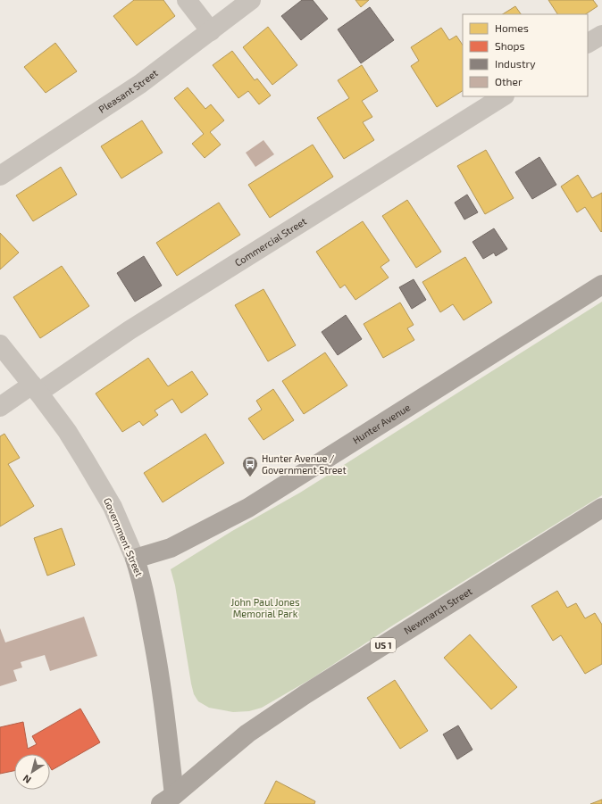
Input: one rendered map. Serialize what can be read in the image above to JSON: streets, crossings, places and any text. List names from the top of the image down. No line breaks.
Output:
{"streets":{"main road":["Hunter Avenue","Government Street","Newmarch Street","US 1"],"street":["Pleasant Street","Commercial Street"]},"crossings":[["Commercial Street","Government Street"],["Hunter Avenue","Government Street"],["Government Street","Newmarch Street"]],"parks":["John Paul Jones Memorial Park"],"places":{"bus stop":["Hunter Avenue / Government Street"]},"legend":["Homes","Shops","Industry","Other"],"north":"bottom left"}
